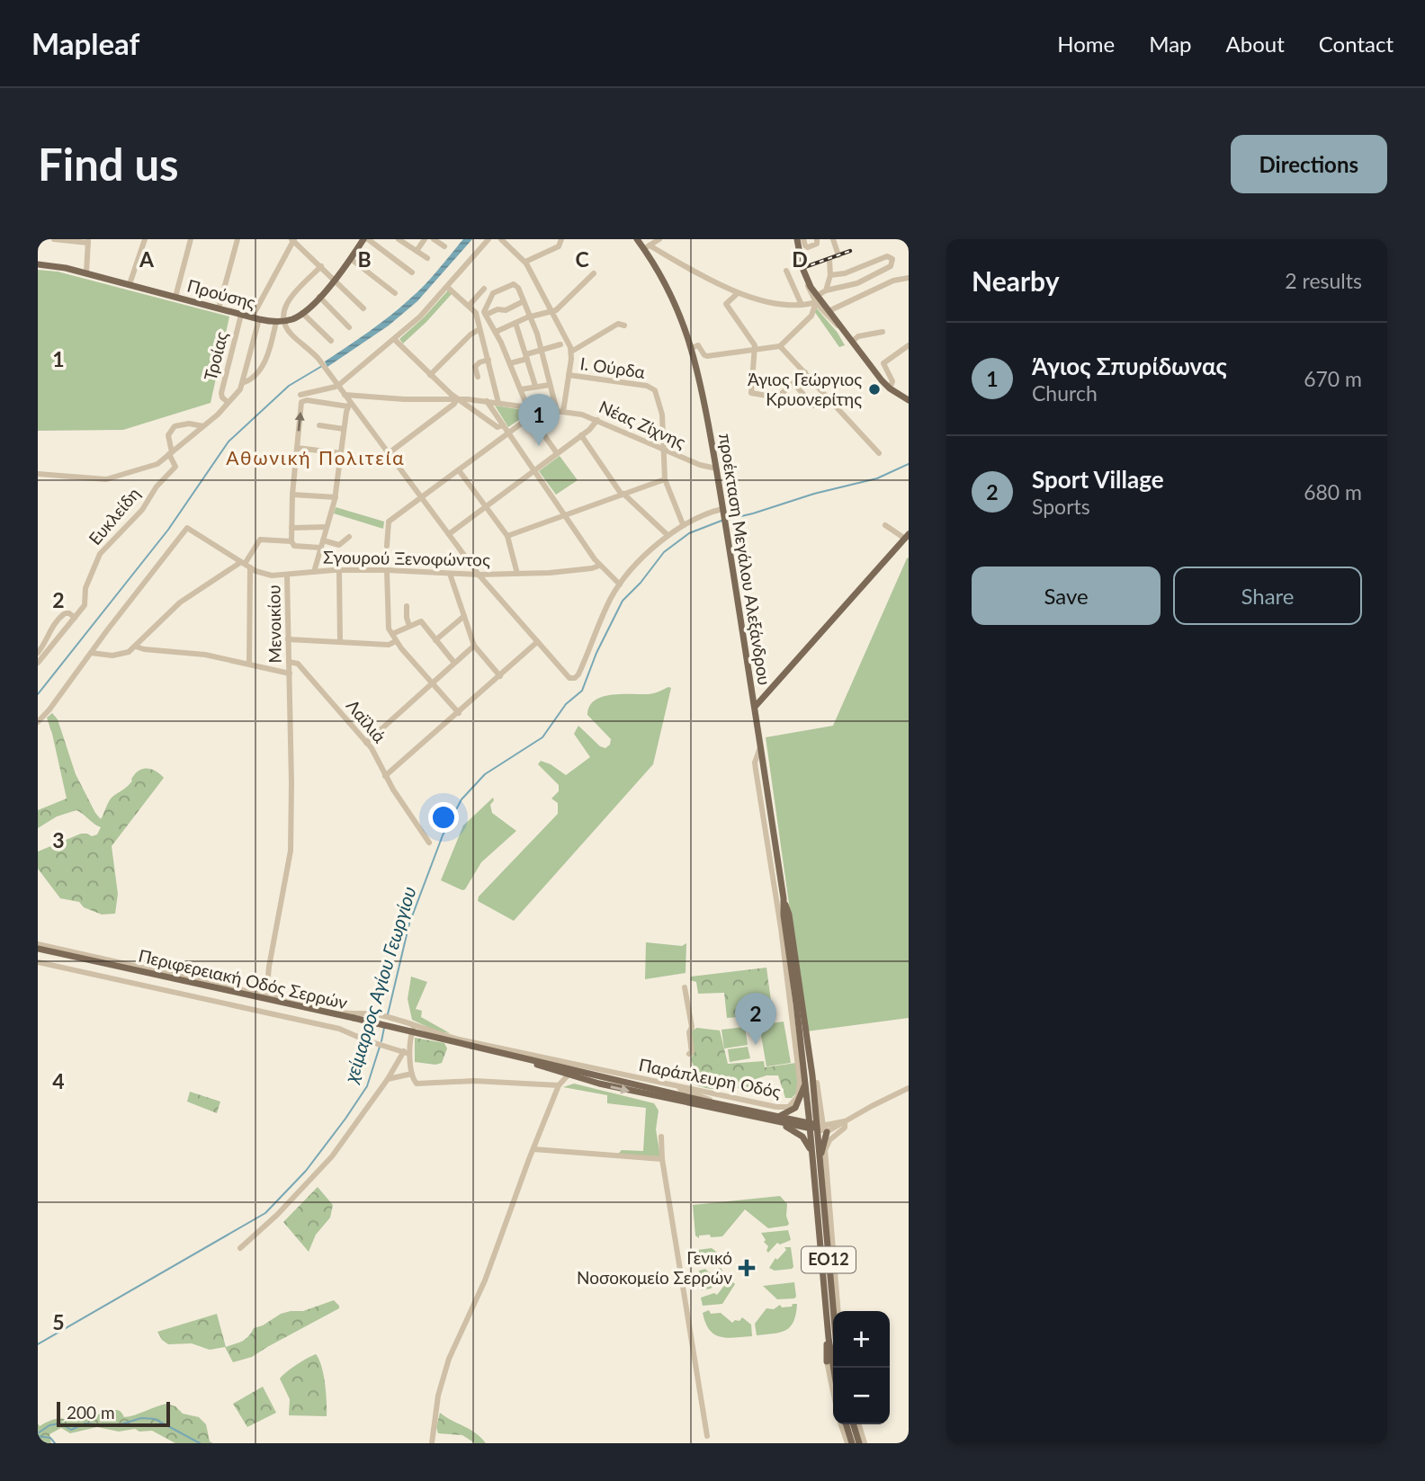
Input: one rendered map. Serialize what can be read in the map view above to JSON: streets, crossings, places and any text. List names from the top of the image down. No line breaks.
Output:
{"streets":{"main road":["Προύσης","προέκταση Μεγάλου Αλεξάνδρου","Περιφερειακή Οδός Σερρών","ΕΟ12"],"street":["Τροίας","Ι. Ούρδα","Νέας Ζίχνης","Ευκλείδη","Σγουρού Ξενοφώντος","Μενοικίου","Λαϊλιά","Παράπλευρη Οδός"]},"crossings":[["Προύσης","Τροίας"],["Ι. Ούρδα","Νέας Ζίχνης"],["Νέας Ζίχνης","προέκταση Μεγάλου Αλεξάνδρου"],["Σγουρού Ξενοφώντος","Μενοικίου"],["προέκταση Μεγάλου Αλεξάνδρου","Περιφερειακή Οδός Σερρών"],["προέκταση Μεγάλου Αλεξάνδρου","Παράπλευρη Οδός"],["προέκταση Μεγάλου Αλεξάνδρου","ΕΟ12"],["Μενοικίου","Λαϊλιά"],["Μενοικίου","Παράπλευρη Οδός"],["Περιφερειακή Οδός Σερρών","Παράπλευρη Οδός"],["Περιφερειακή Οδός Σερρών","ΕΟ12"]],"districts":["Αθωνική Πολιτεία"],"water":["χείμαρρος Αγίου Γεωργίου"],"places":{"other":["Άγιος Γεώργιος Κρυονερίτης"],"health":["Γενικό Νοσοκομείο Σερρών"]},"scale_bar":"200 m","page":{"header":"Mapleaf","nav":["Home","Map","About","Contact"],"buttons":["Directions",["Save","Share"]],"title":"Find us","heading":["Nearby","2 results"],"list":[{"mark":"1","name":"Άγιος Σπυρίδωνας","note":"Church","value":"670 m"},{"mark":"2","name":"Sport Village","note":"Sports","value":"680 m"}],"pins":["1","2"],"map_buttons":["+","−"],"scale":"200 m"},"grid":{"columns":["A","B","C","D"],"rows":["1","2","3","4","5"]}}
